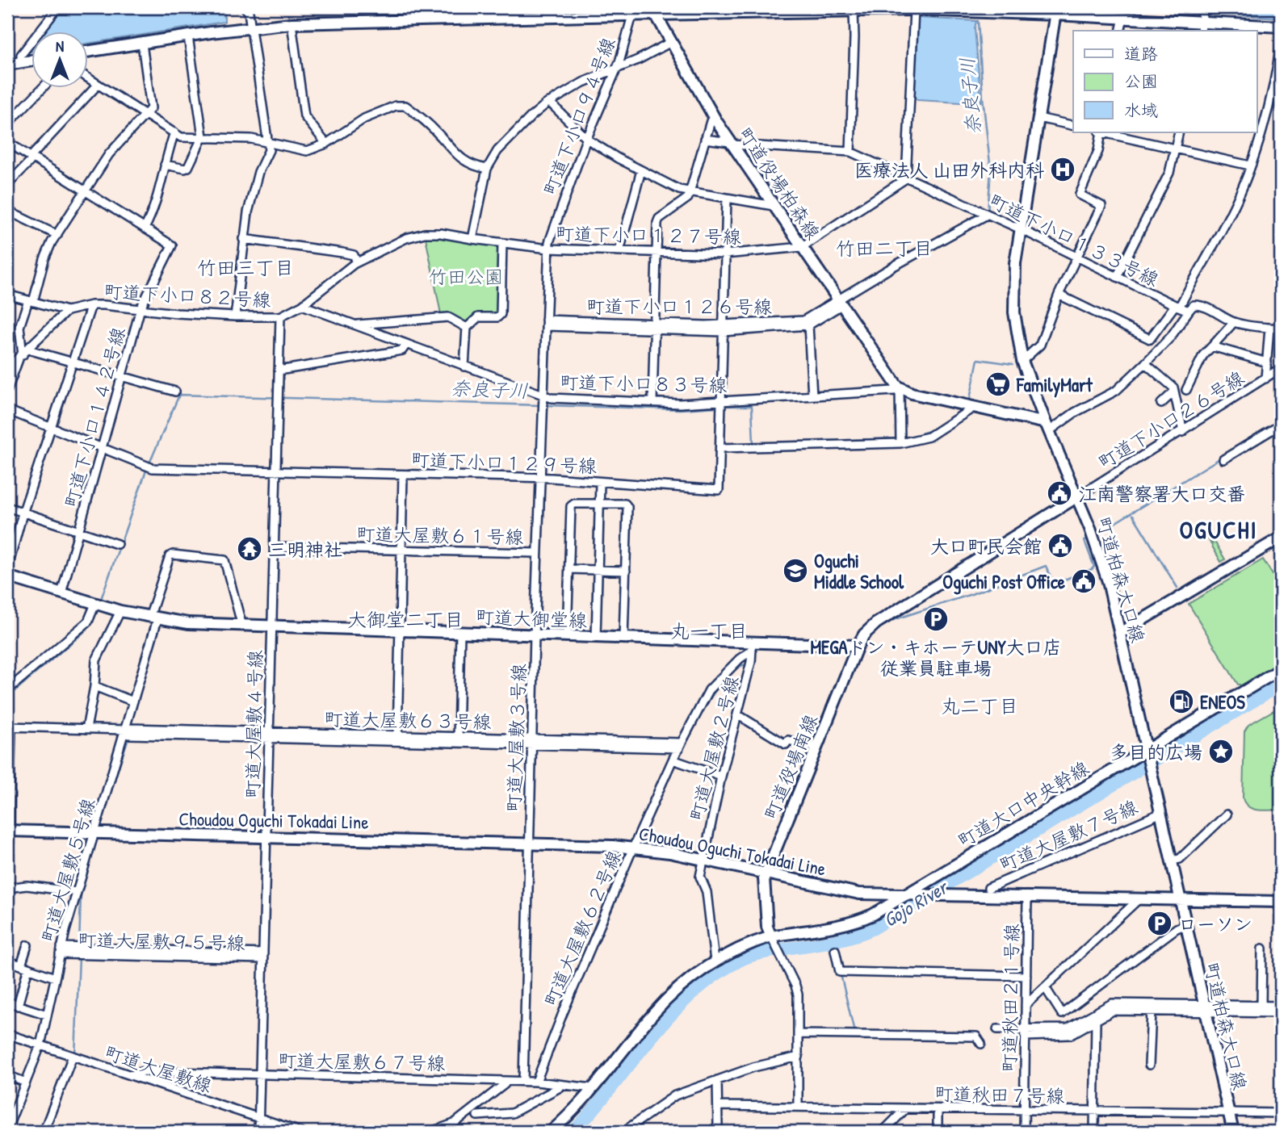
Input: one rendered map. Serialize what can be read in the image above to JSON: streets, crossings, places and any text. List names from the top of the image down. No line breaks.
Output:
{"streets":{"street":["町道下小口９４号線","町道役場柏森線","町道下小口１２７号線","町道下小口１３３号線","町道下小口８２号線","町道下小口１２６号線","町道下小口８３号線","町道下小口１４２号線","町道下小口２６号線","町道下小口１２９号線","町道大屋敷６１号線","町道柏森大口線","町道大御堂線","町道大屋敷６３号線","町道大屋敷４号線","町道大屋敷３号線","町道大屋敷２号線","町道役場南線","町道大口中央幹線","Choudou Oguchi Tokadai Line","町道大屋敷７号線","町道大屋敷５号線","町道大屋敷６２号線","町道大屋敷９５号線","町道秋田２１号線","町道大屋敷６７号線","町道大屋敷線","町道秋田７号線"]},"crossings":[["町道下小口９４号線","町道下小口１２７号線"],["町道下小口９４号線","町道下小口１２６号線"],["町道下小口９４号線","町道下小口８３号線"],["町道下小口９４号線","町道大屋敷３号線"],["町道役場柏森線","町道下小口１２７号線"],["町道役場柏森線","町道下小口１３３号線"],["町道役場柏森線","町道下小口１２６号線"],["町道役場柏森線","町道下小口８３号線"],["町道下小口１２７号線","町道下小口１３３号線"],["町道下小口１２７号線","町道下小口８２号線"],["町道下小口１２７号線","町道下小口１２９号線"],["町道下小口１３３号線","町道下小口１２６号線"],["町道下小口１３３号線","町道柏森大口線"],["町道下小口８２号線","町道下小口８３号線"],["町道下小口８２号線","町道下小口１４２号線"],["町道下小口８２号線","町道大屋敷４号線"],["町道下小口１２６号線","町道下小口１２９号線"],["町道下小口８３号線","町道下小口１２９号線"],["町道下小口８３号線","町道大屋敷３号線"],["町道下小口１４２号線","町道下小口１２９号線"],["町道下小口１４２号線","町道大御堂線"],["町道下小口２６号線","町道柏森大口線"],["町道下小口２６号線","町道役場南線"],["町道下小口１２９号線","町道大屋敷４号線"],["町道下小口１２９号線","町道大屋敷３号線"],["町道大屋敷６１号線","町道大屋敷４号線"],["町道大屋敷６１号線","町道大屋敷３号線"],["町道柏森大口線","町道役場南線"],["町道柏森大口線","町道大口中央幹線"],["町道柏森大口線","Choudou Oguchi Tokadai Line"],["町道柏森大口線","町道大屋敷７号線"],["町道柏森大口線","町道秋田７号線"],["町道大御堂線","町道大屋敷４号線"],["町道大御堂線","町道大屋敷３号線"],["町道大御堂線","町道大屋敷２号線"],["町道大御堂線","町道役場南線"],["町道大御堂線","町道大屋敷５号線"],["町道大御堂線","町道大屋敷６２号線"],["町道大屋敷６３号線","町道大屋敷４号線"],["町道大屋敷６３号線","町道大屋敷３号線"],["町道大屋敷６３号線","町道大屋敷５号線"],["町道大屋敷６３号線","町道大屋敷６２号線"],["町道大屋敷４号線","Choudou Oguchi Tokadai Line"],["町道大屋敷４号線","町道大屋敷９５号線"],["町道大屋敷４号線","町道大屋敷６７号線"],["町道大屋敷４号線","町道大屋敷線"],["町道大屋敷３号線","Choudou Oguchi Tokadai Line"],["町道大屋敷３号線","町道大屋敷６７号線"],["町道大屋敷２号線","Choudou Oguchi Tokadai Line"],["町道大屋敷２号線","町道大屋敷６２号線"],["町道役場南線","町道大口中央幹線"],["町道役場南線","Choudou Oguchi Tokadai Line"],["町道大口中央幹線","Choudou Oguchi Tokadai Line"],["Choudou Oguchi Tokadai Line","町道大屋敷５号線"],["Choudou Oguchi Tokadai Line","町道大屋敷６２号線"],["Choudou Oguchi Tokadai Line","町道秋田２１号線"],["町道大屋敷５号線","町道大屋敷９５号線"],["町道大屋敷５号線","町道大屋敷線"],["町道大屋敷６２号線","町道大屋敷６７号線"],["町道秋田２１号線","町道秋田７号線"],["町道大屋敷６７号線","町道大屋敷線"]],"districts":["竹田二丁目","竹田三丁目","OGUCHI","大御堂二丁目","丸一丁目","丸二丁目"],"water":["奈良子川","Gojo River"],"parks":["竹田公園"],"places":{"hospital":["医療法人 山田外科内科"],"supermarket":["FamilyMart"],"public building":["江南警察署大口交番","大口町民会館","Oguchi Post Office"],"temple":["三明神社"],"school or university":["Oguchi Middle School"],"parking":["MEGAドン・キホーテUNY大口店 従業員駐車場","ローソン"],"fuel station":["ENEOS"],"place":["多目的広場"]},"legend":["道路","公園","水域"],"north":"top"}
